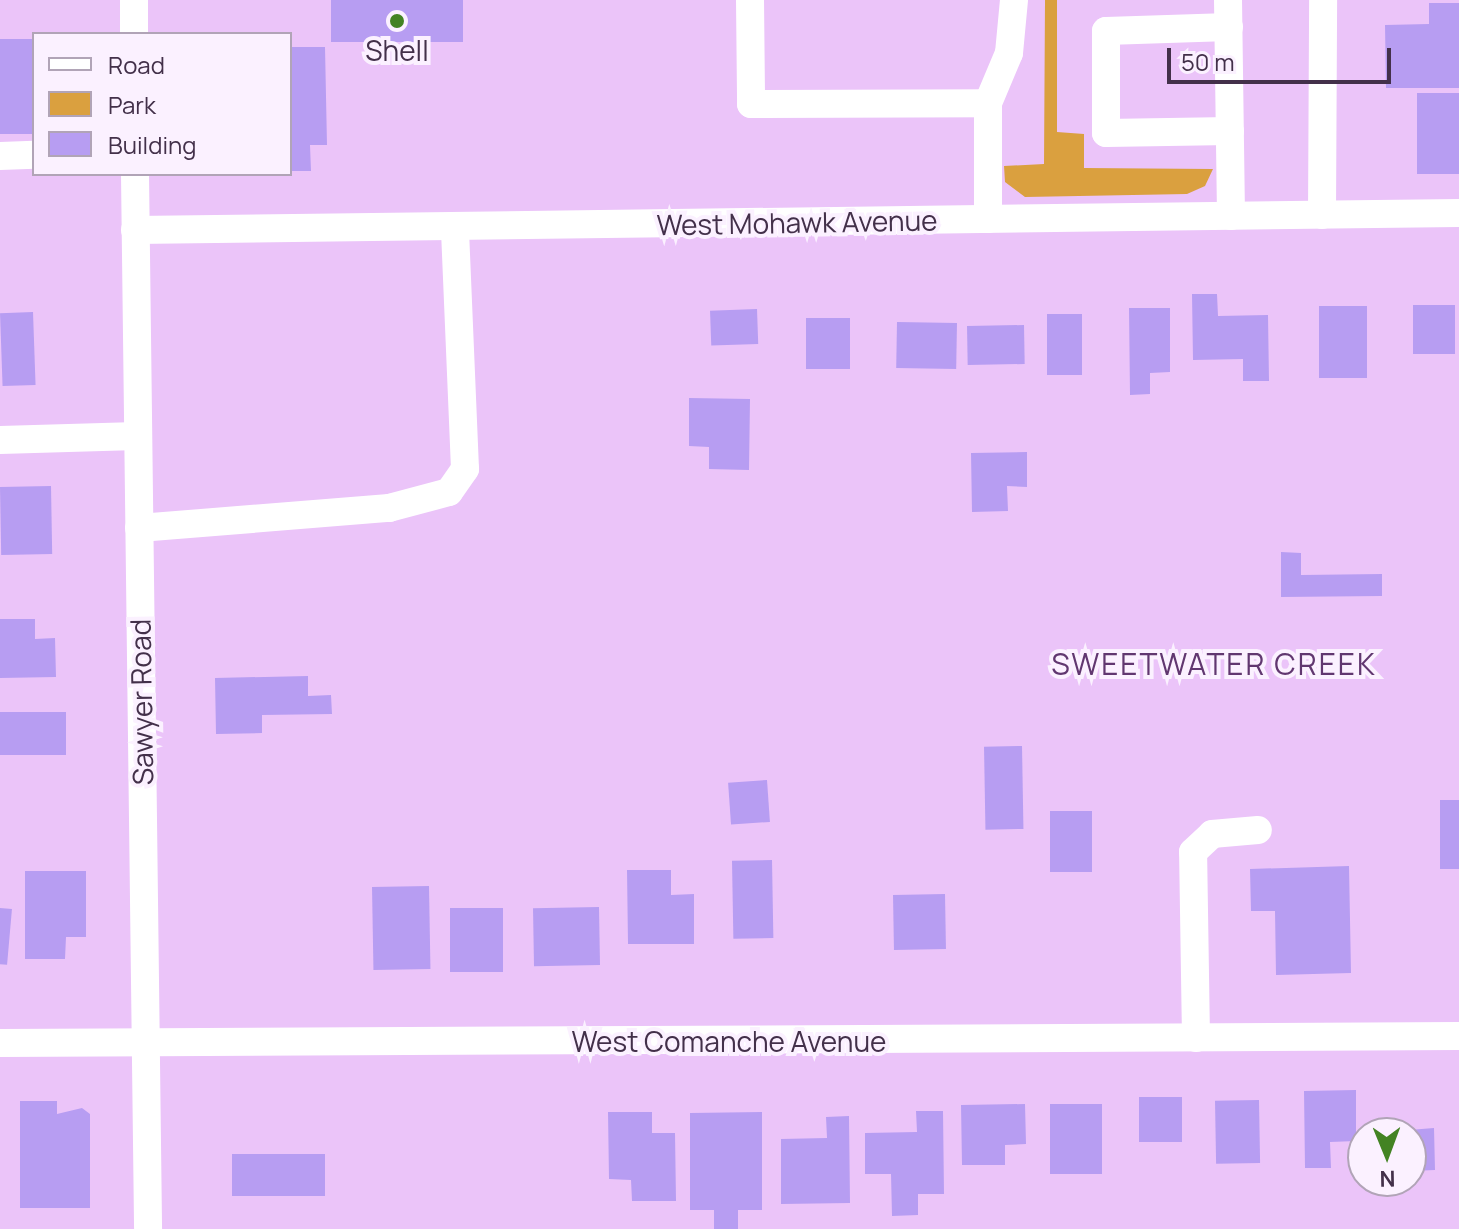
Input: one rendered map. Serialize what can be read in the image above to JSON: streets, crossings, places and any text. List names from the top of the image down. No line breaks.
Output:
{"streets":{"street":["West Mohawk Avenue","Sawyer Road","West Comanche Avenue"]},"crossings":[["West Mohawk Avenue","Sawyer Road"],["Sawyer Road","West Comanche Avenue"]],"districts":["SWEETWATER CREEK"],"places":["Shell"],"legend":["Road","Park","Building"],"scale_bar":"50 m","north":"bottom"}
